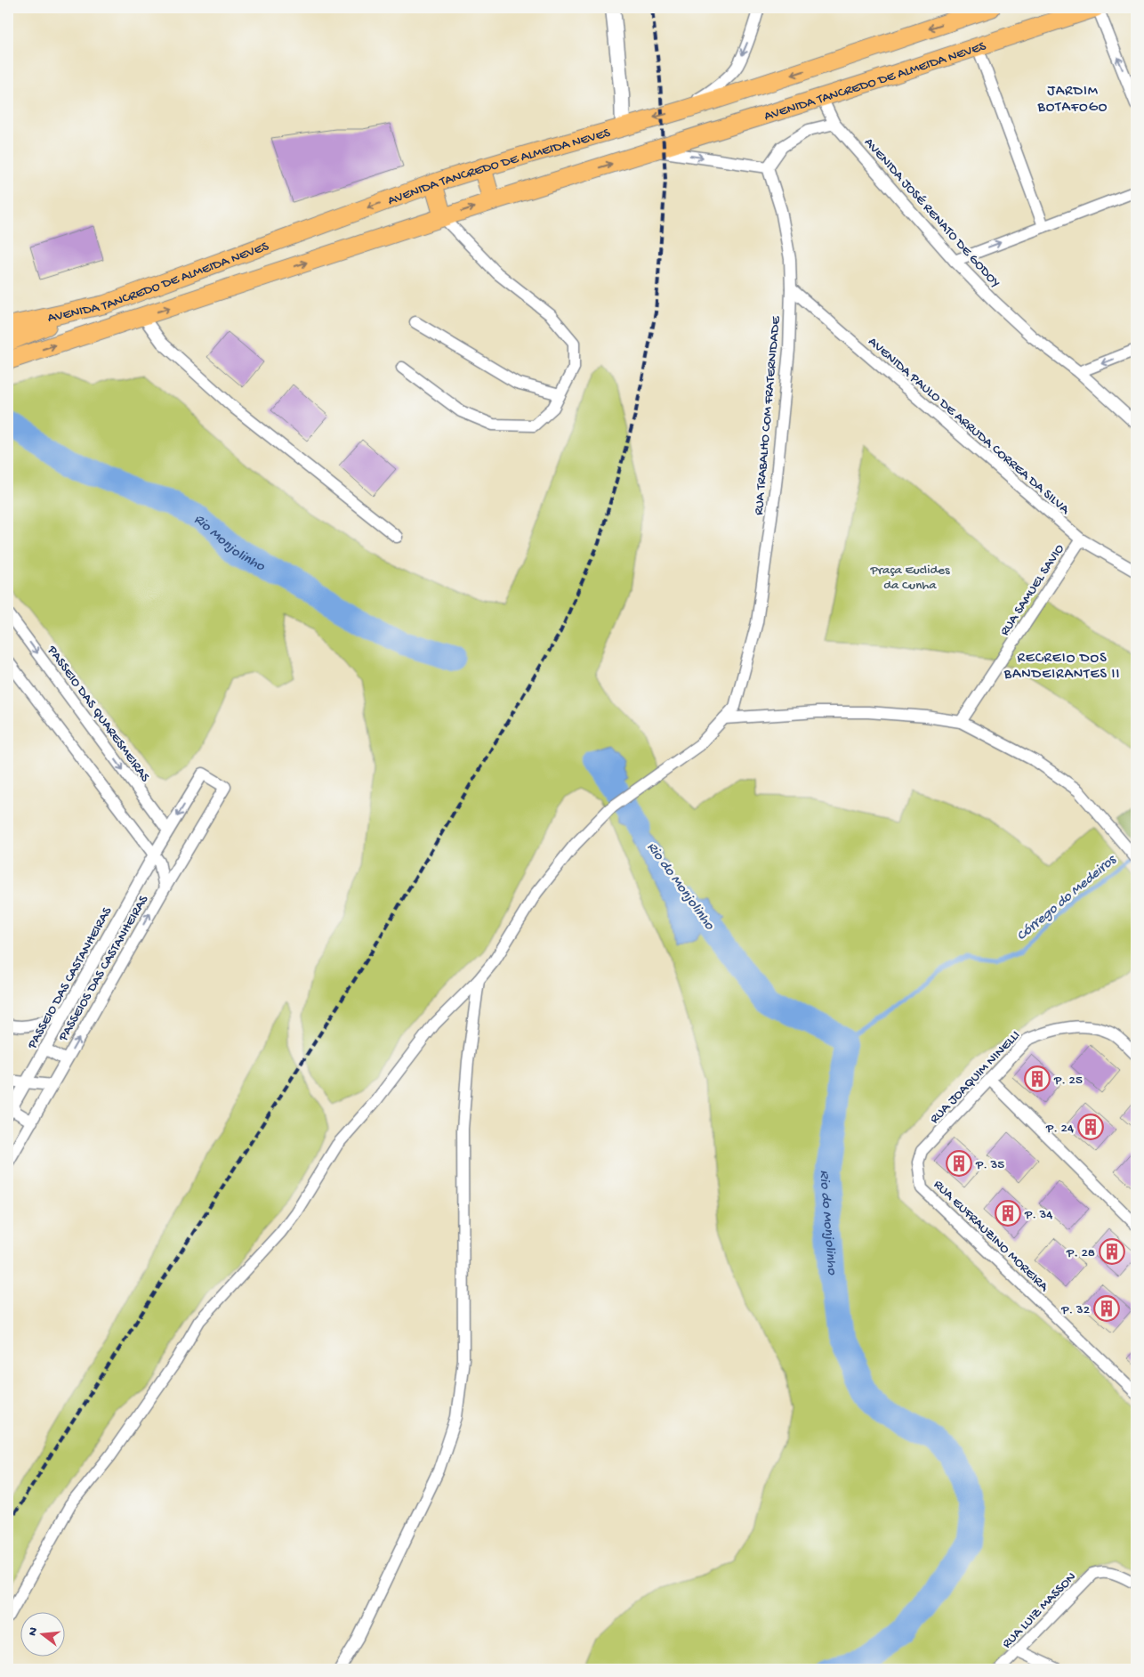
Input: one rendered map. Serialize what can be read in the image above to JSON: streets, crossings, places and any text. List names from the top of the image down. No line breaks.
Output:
{"streets":{"main road":["AVENIDA TANCREDO DE ALMEIDA NEVES"],"street":["AVENIDA JOSÉ RENATO DE GODOY","RUA TRABALHO COM FRATERNIDADE","AVENIDA PAULO DE ARRUDA CORREA DA SILVA","RUA SAMUEL SAVIO","PASSEIO DAS QUARESMEIRAS","PASSEIOS DAS CASTANHEIRAS","PASSEIO DAS CASTANHEIRAS","RUA JOAQUIM NINELLI","RUA EUFRAUZINO MOREIRA","RUA LUIZ MASSON"]},"crossings":[["AVENIDA TANCREDO DE ALMEIDA NEVES","AVENIDA JOSÉ RENATO DE GODOY"],["AVENIDA TANCREDO DE ALMEIDA NEVES","RUA TRABALHO COM FRATERNIDADE"],["RUA TRABALHO COM FRATERNIDADE","AVENIDA PAULO DE ARRUDA CORREA DA SILVA"],["AVENIDA PAULO DE ARRUDA CORREA DA SILVA","RUA SAMUEL SAVIO"],["PASSEIO DAS QUARESMEIRAS","PASSEIOS DAS CASTANHEIRAS"],["RUA JOAQUIM NINELLI","RUA EUFRAUZINO MOREIRA"]],"districts":["JARDIM BOTAFOGO","RECREIO DOS BANDEIRANTES II"],"water":["Rio Monjolinho","Rio do Monjolinho","Córrego do Medeiros"],"parks":["Praça Euclides da Cunha"],"places":{"building":["P. 25","P. 24","P. 35","P. 34","P. 28","P. 32"]},"north":"left"}
